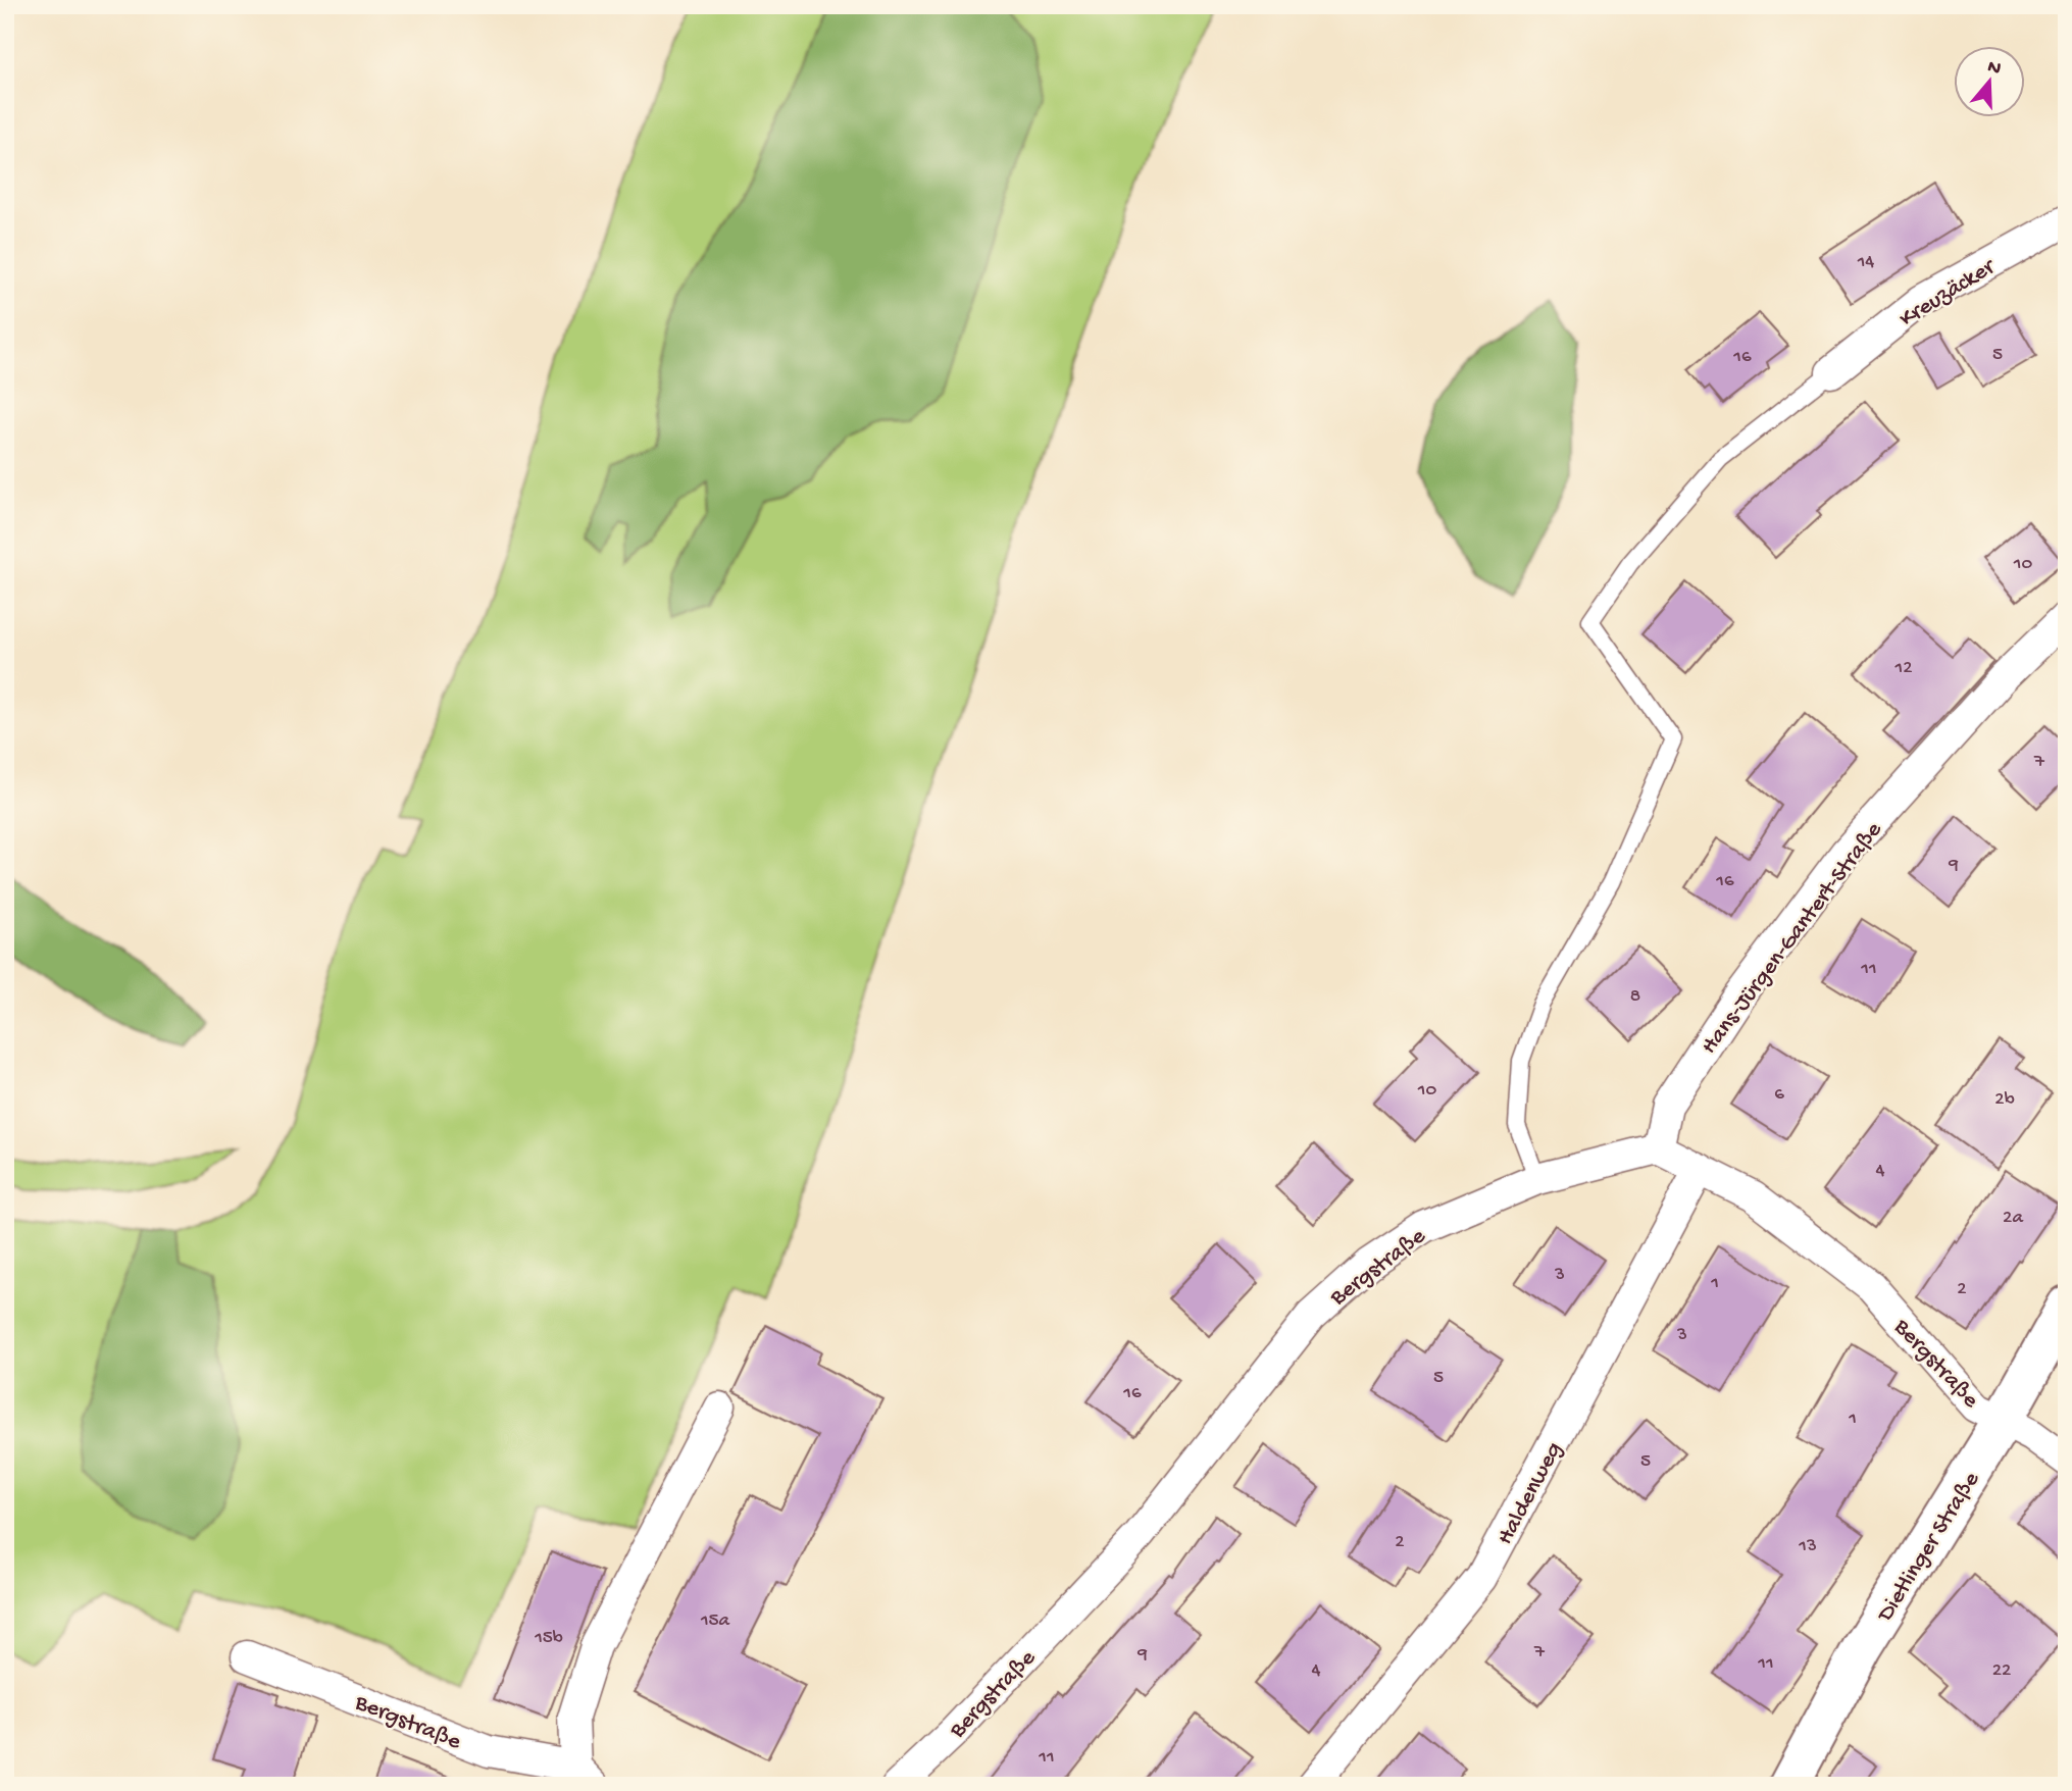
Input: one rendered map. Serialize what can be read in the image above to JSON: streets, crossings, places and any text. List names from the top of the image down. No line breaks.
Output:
{"streets":{"street":["Kreuzäcker","Hans-Jürgen-Gantert-Straße","Bergstraße","Haldenweg","Dietlinger Straße"]},"crossings":[["Hans-Jürgen-Gantert-Straße","Bergstraße"],["Bergstraße","Haldenweg"],["Bergstraße","Dietlinger Straße"]],"house_numbers":["14","5","16","10","12","7","9","16","11","8","10","6","2b","4","2a","3","1","2","3","5","16","1","5","2","13","15a","15b","7","9","11","4","22","11"],"north":"top"}
